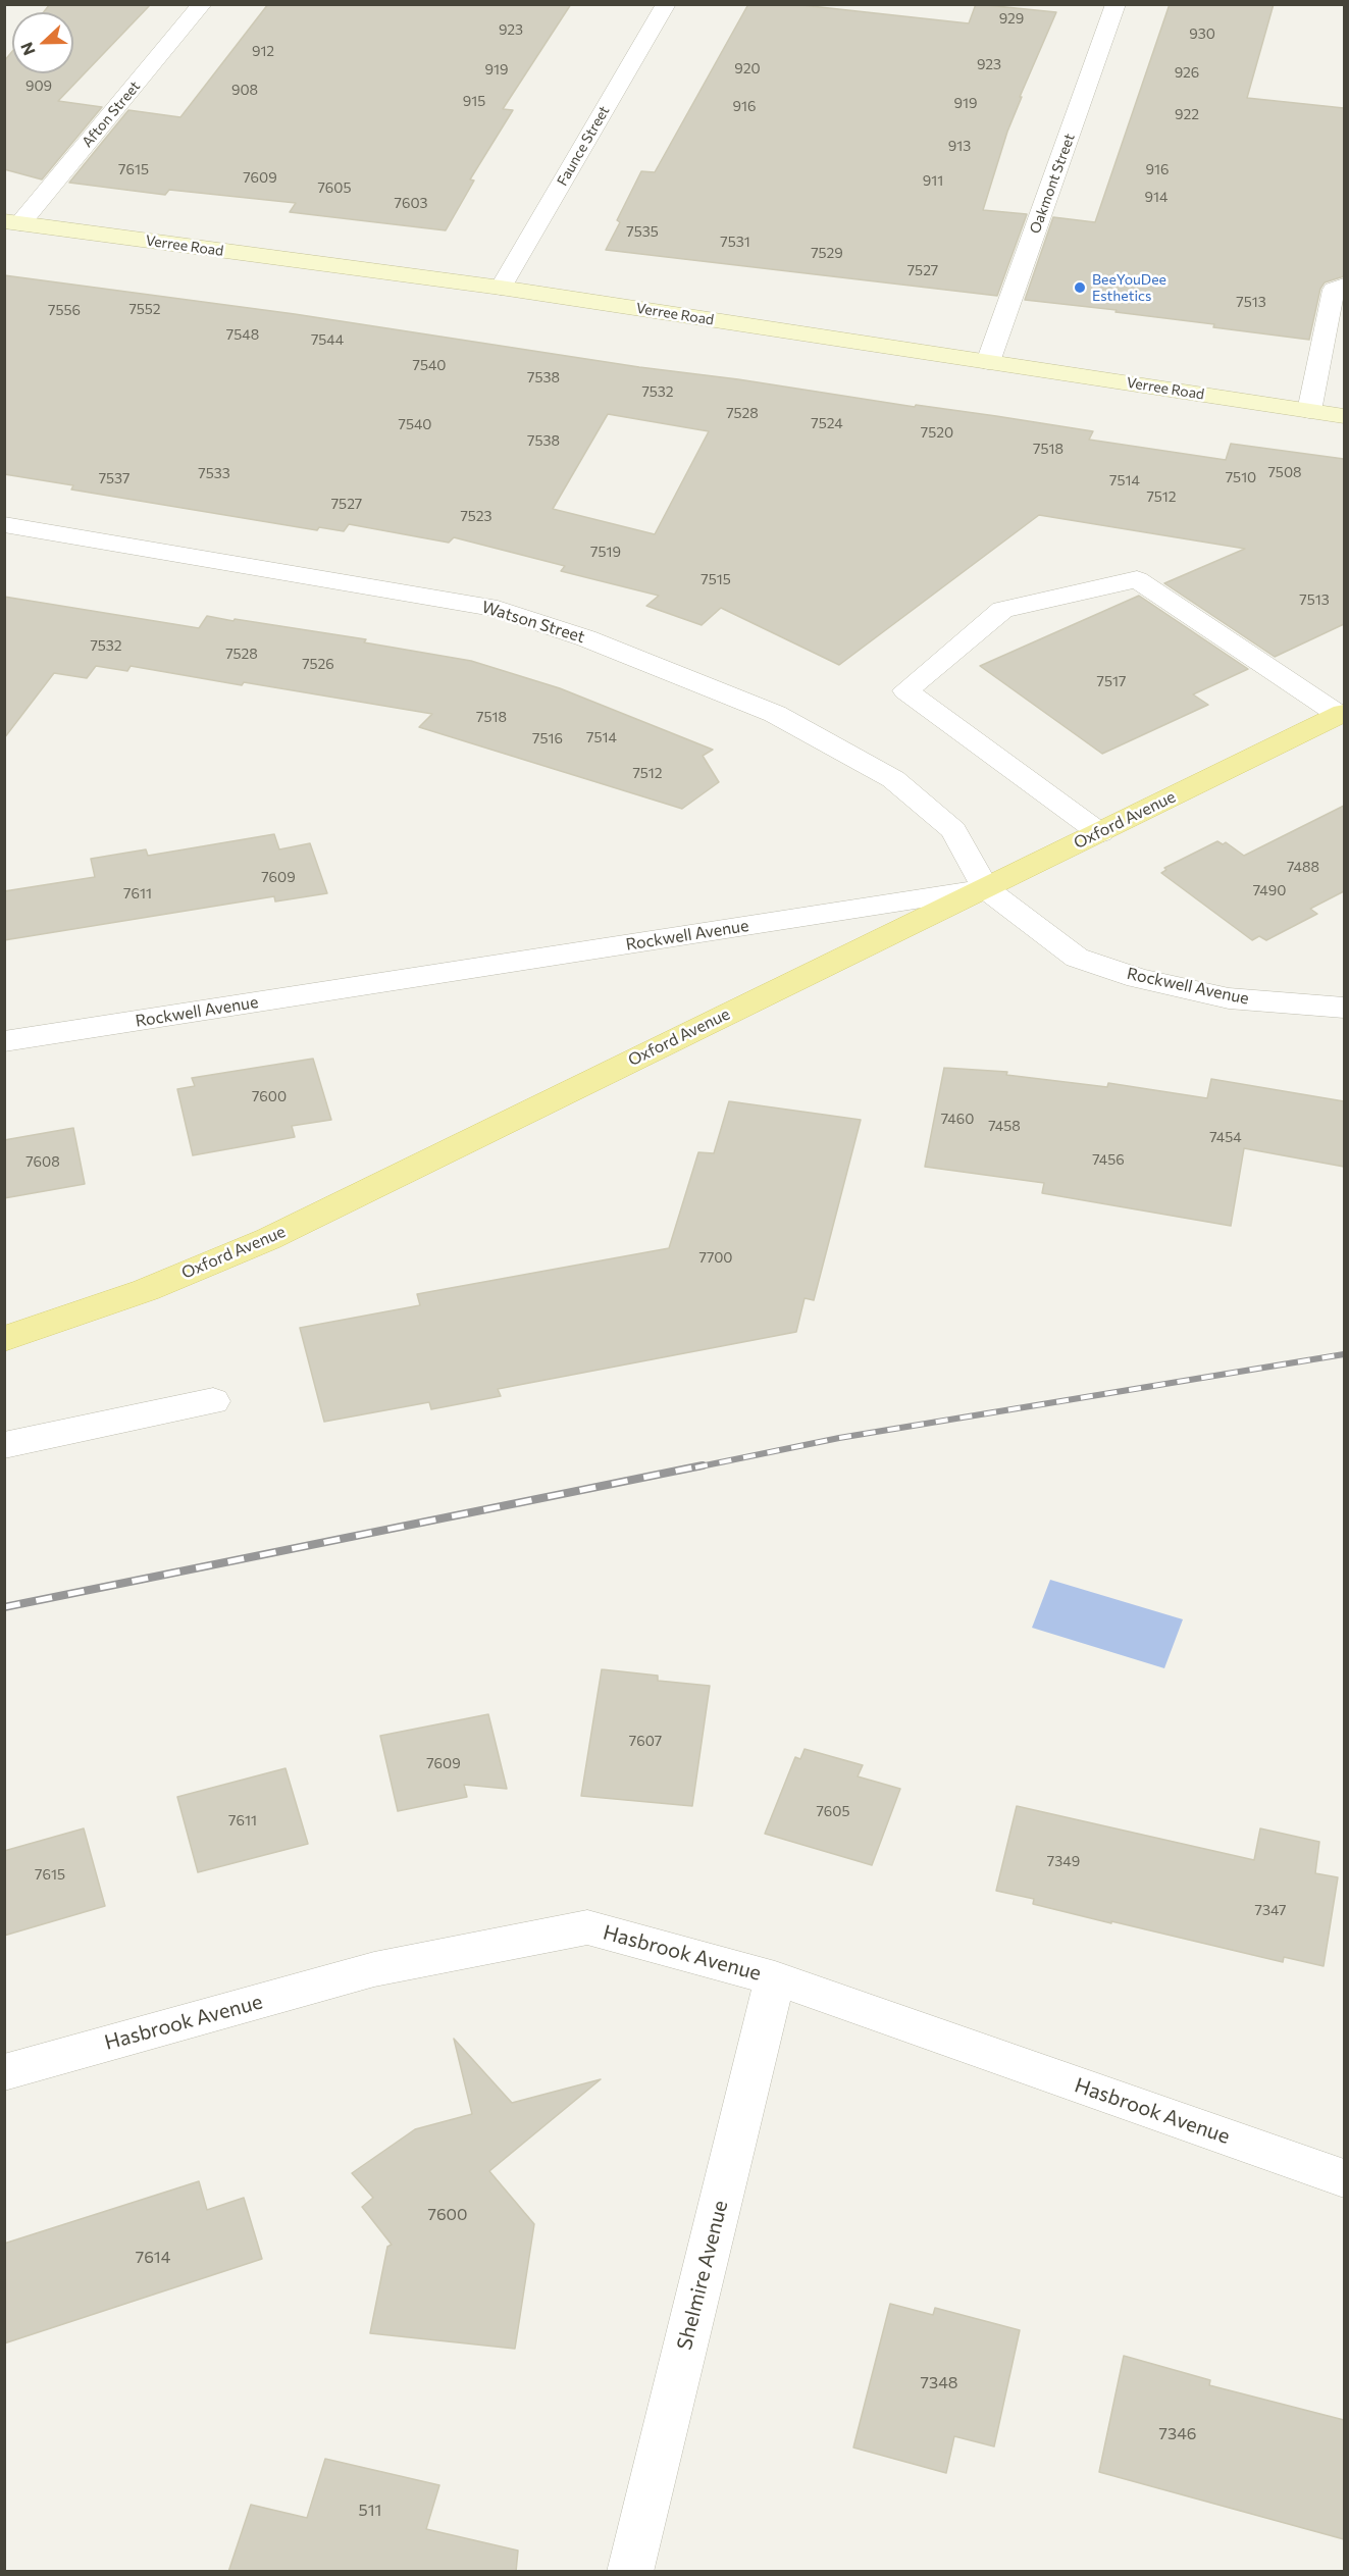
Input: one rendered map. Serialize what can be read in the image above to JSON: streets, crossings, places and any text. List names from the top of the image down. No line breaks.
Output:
{"streets":{"main road":["Verree Road","Oxford Avenue"],"street":["Afton Street","Faunce Street","Oakmont Street","Watson Street","Rockwell Avenue","Hasbrook Avenue","Shelmire Avenue"]},"crossings":[["Afton Street","Verree Road"],["Faunce Street","Verree Road"],["Oakmont Street","Verree Road"],["Watson Street","Oxford Avenue"],["Watson Street","Rockwell Avenue"],["Oxford Avenue","Rockwell Avenue"],["Hasbrook Avenue","Shelmire Avenue"]],"places":["BeeYouDee Esthetics"],"house_numbers":["929","923","930","912","923","920","919","926","909","908","915","919","916","922","913","7615","916","7609","911","7605","914","7603","7535","7531","7529","7527","7513","7552","7556","7548","7544","7540","7538","7532","7528","7524","7540","7520","7538","7518","7508","7533","7510","7537","7514","7512","7527","7523","7519","7515","7513","7532","7528","7526","7517","7518","7514","7516","7512","7488","7609","7490","7611","7600","7460","7458","7454","7456","7608","7700","7607","7609","7605","7611","7349","7615","7347","7600","7614","7348","7346","511"],"north":"left"}
